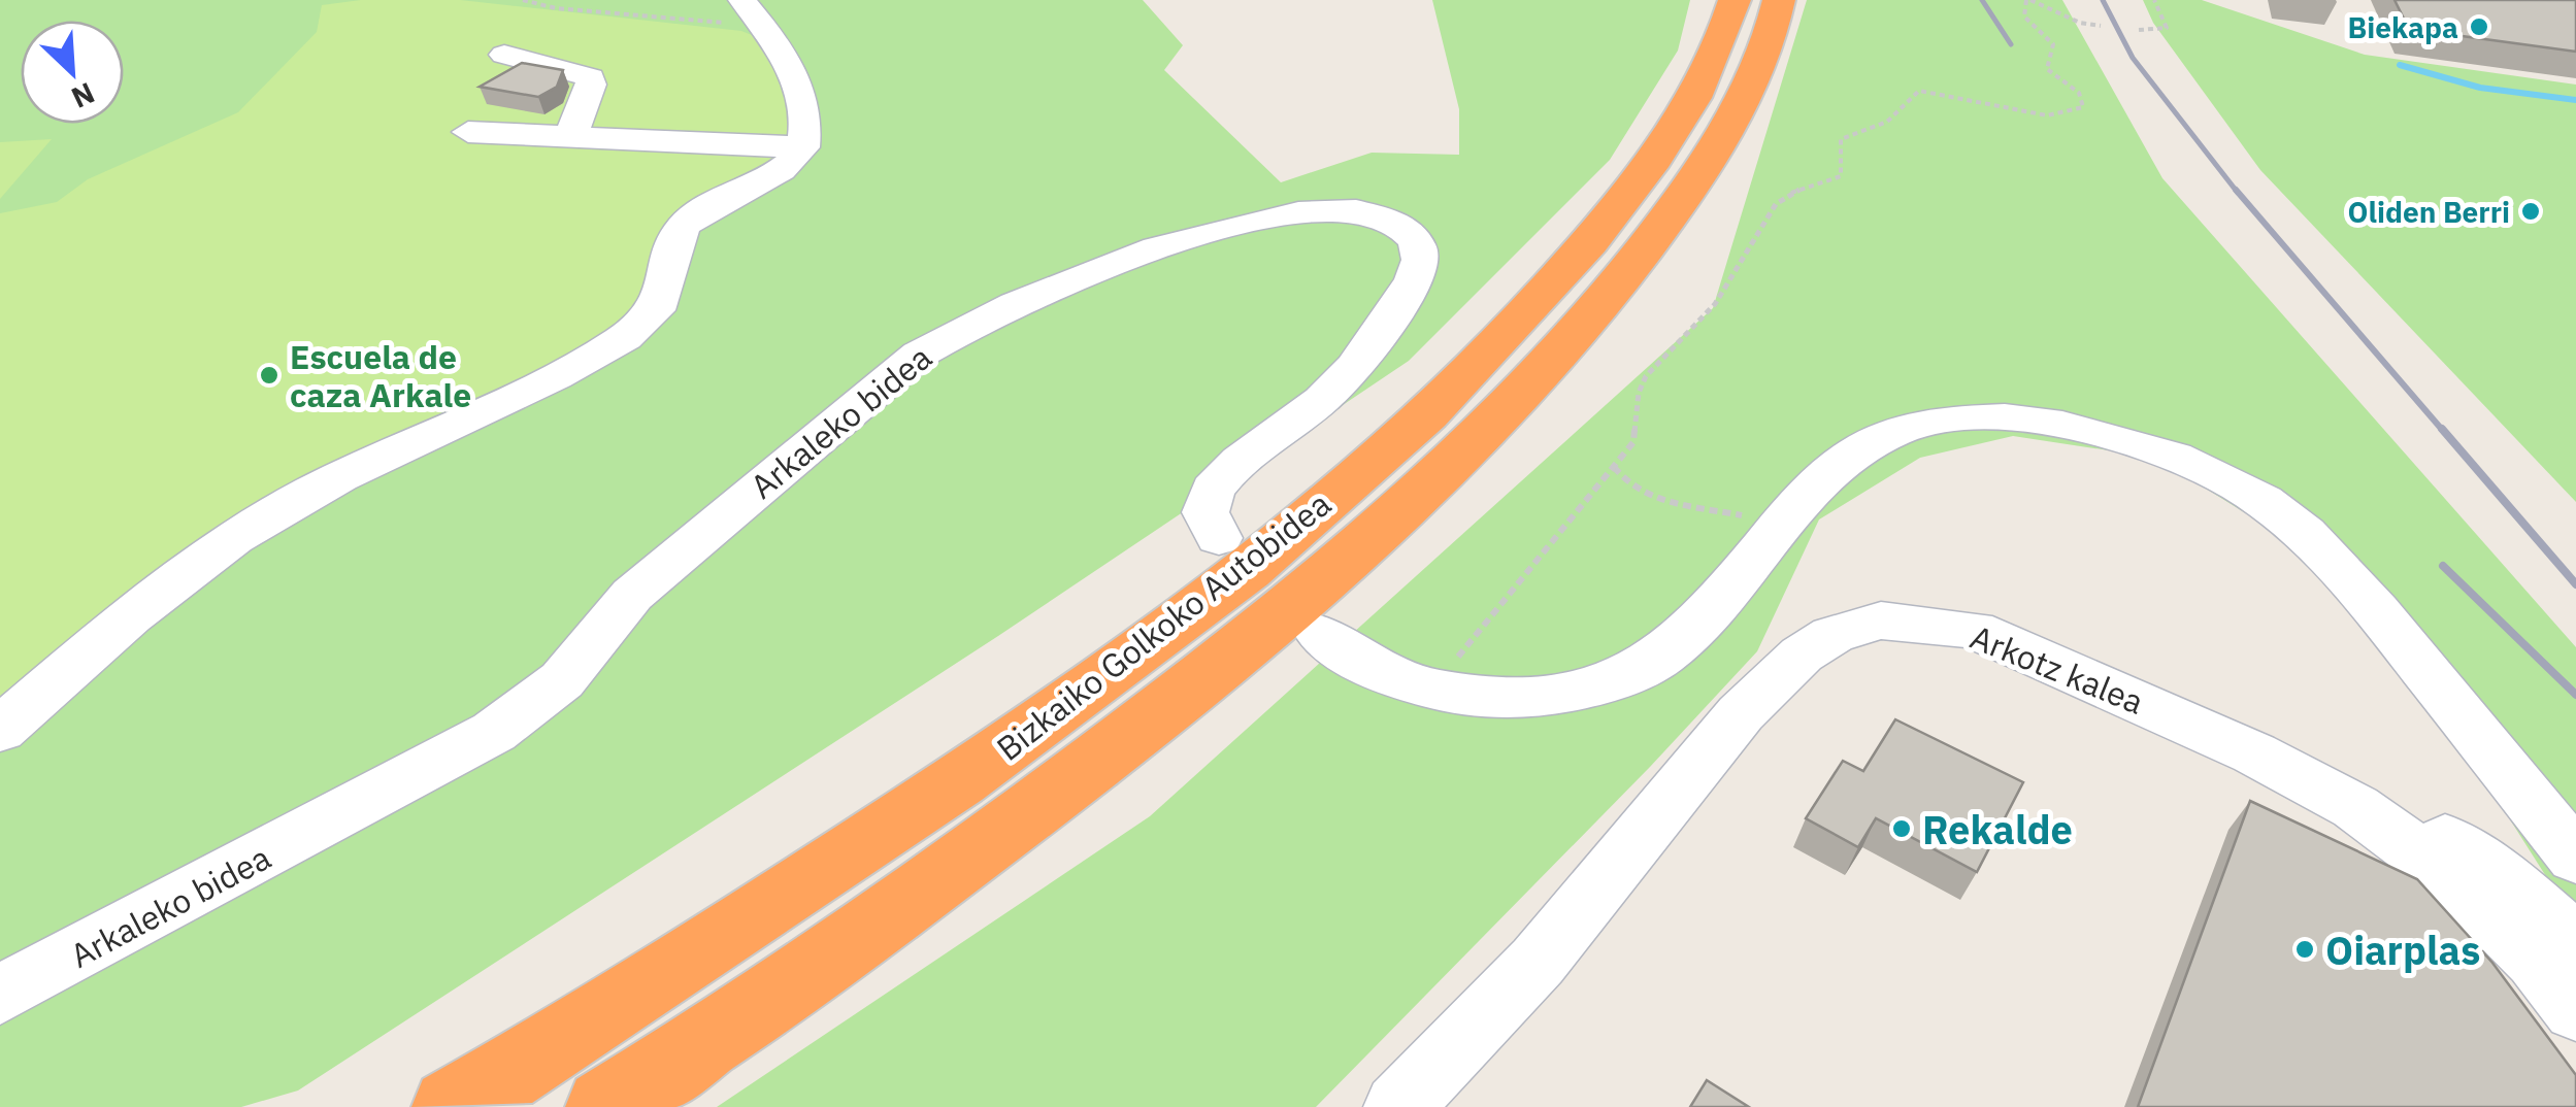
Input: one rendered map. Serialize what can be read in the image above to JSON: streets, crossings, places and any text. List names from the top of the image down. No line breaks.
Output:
{"streets":{"highway":["Bizkaiko Golkoko Autobidea"],"street":["Arkaleko bidea","Arkotz kalea"]},"places":["Biekapa","Oliden Berri","Escuela de caza Arkale","Rekalde","Oiarplas"],"north":"bottom right"}
